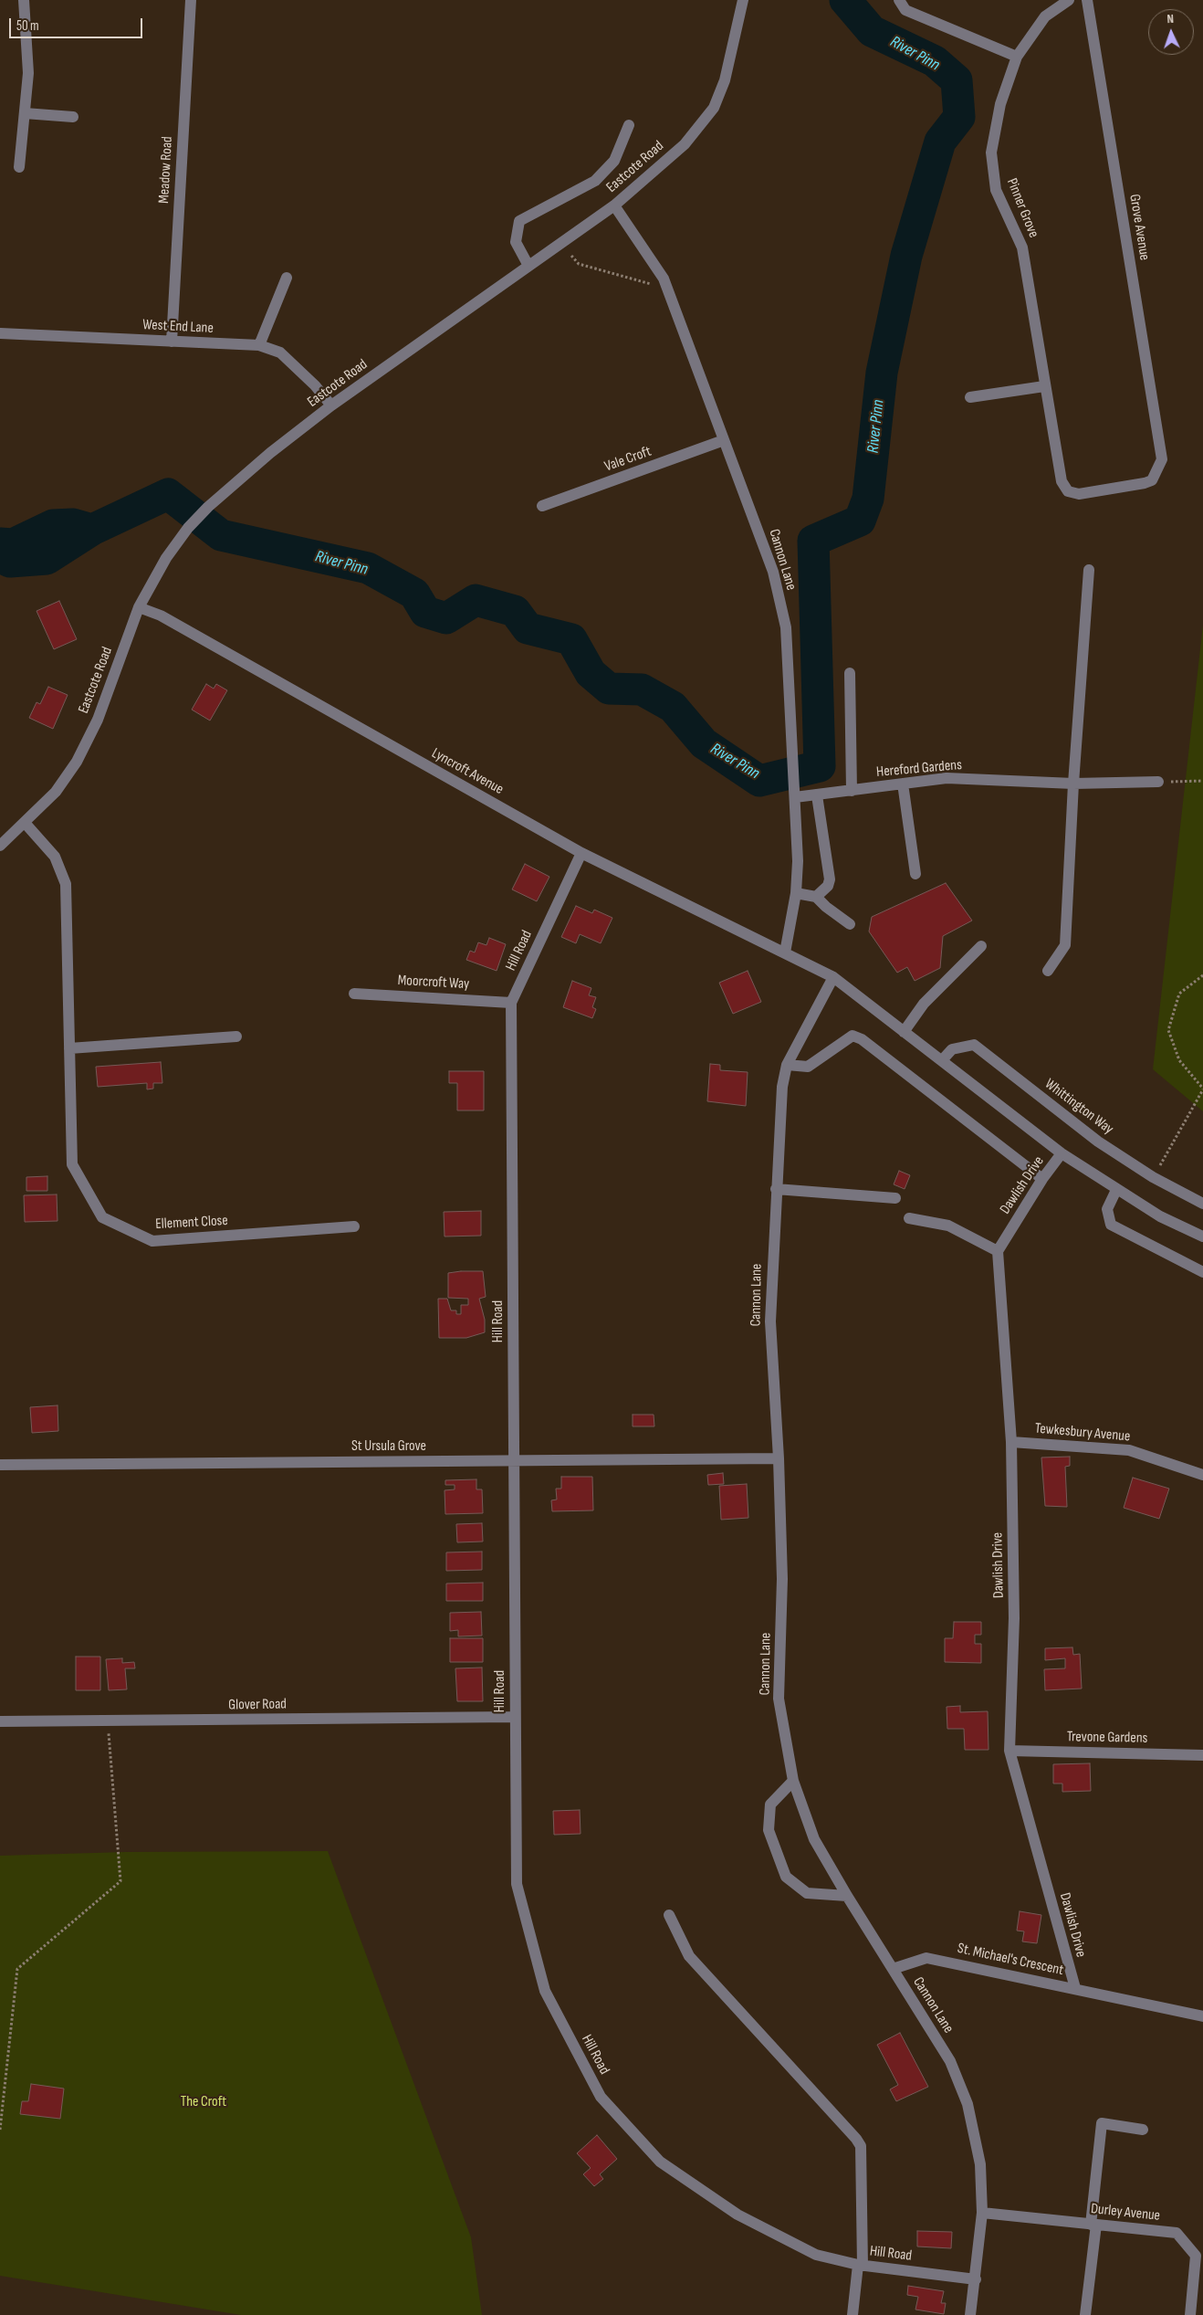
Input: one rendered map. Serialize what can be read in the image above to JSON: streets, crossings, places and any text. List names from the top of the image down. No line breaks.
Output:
{"streets":{"street":["Eastcote Road","Meadow Road","Pinner Grove","Grove Avenue","West End Lane","Vale Croft","Cannon Lane","Hereford Gardens","Lyncroft Avenue","Hill Road","Moorcroft Way","Whittington Way","Dawlish Drive","Ellement Close","Tewkesbury Avenue","St Ursula Grove","Glover Road","Trevone Gardens","St. Michael's Crescent","Durley Avenue"]},"crossings":[["Eastcote Road","West End Lane"],["Eastcote Road","Cannon Lane"],["Eastcote Road","Lyncroft Avenue"],["Eastcote Road","Ellement Close"],["Meadow Road","West End Lane"],["Pinner Grove","Grove Avenue"],["Vale Croft","Cannon Lane"],["Cannon Lane","Hereford Gardens"],["Cannon Lane","Lyncroft Avenue"],["Cannon Lane","Hill Road"],["Cannon Lane","St Ursula Grove"],["Cannon Lane","St. Michael's Crescent"],["Cannon Lane","Durley Avenue"],["Lyncroft Avenue","Hill Road"],["Hill Road","Moorcroft Way"],["Hill Road","St Ursula Grove"],["Hill Road","Glover Road"],["Dawlish Drive","Tewkesbury Avenue"],["Dawlish Drive","Trevone Gardens"],["Dawlish Drive","St. Michael's Crescent"]],"water":["River Pinn"],"parks":["The Croft"],"scale_bar":"50 m","north":"top"}
